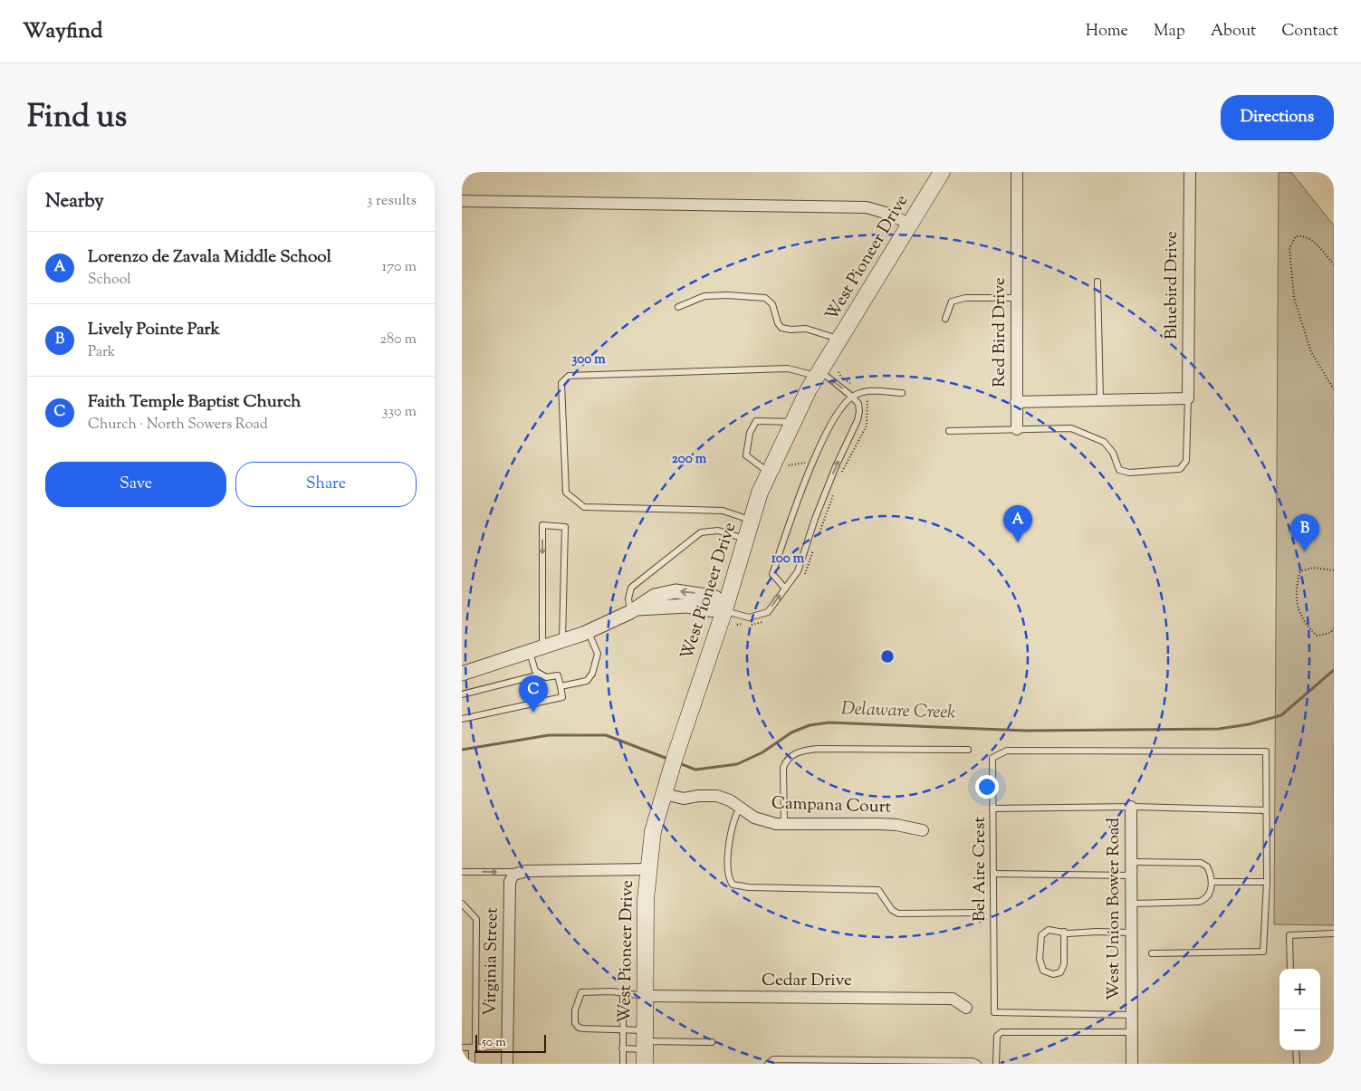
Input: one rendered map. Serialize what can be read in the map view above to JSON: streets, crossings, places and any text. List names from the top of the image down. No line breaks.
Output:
{"streets":{"main road":["West Pioneer Drive"],"street":["Bluebird Drive","Red Bird Drive","Campana Court","West Union Bower Road","Virginia Street","Cedar Drive"],"lane":["Bel Aire Crest"]},"crossings":[["West Pioneer Drive","Campana Court"],["West Pioneer Drive","Cedar Drive"],["Bluebird Drive","Red Bird Drive"],["Bel Aire Crest","West Union Bower Road"]],"water":["Delaware Creek"],"scale_bar":"50 m","page":{"header":"Wayfind","nav":["Home","Map","About","Contact"],"title":"Find us","buttons":["Directions",["Save","Share"]],"heading":["Nearby","3 results"],"list":[{"mark":"A","name":"Lorenzo de Zavala Middle School","note":"School","value":"170 m"},{"mark":"B","name":"Lively Pointe Park","note":"Park","value":"280 m"},{"mark":"C","name":"Faith Temple Baptist Church","note":"Church · North Sowers Road","value":"330 m"}],"pins":["A","B","C"],"map_buttons":["+","−"],"scale":"50 m"},"rings":["300 m","200 m","100 m"]}
